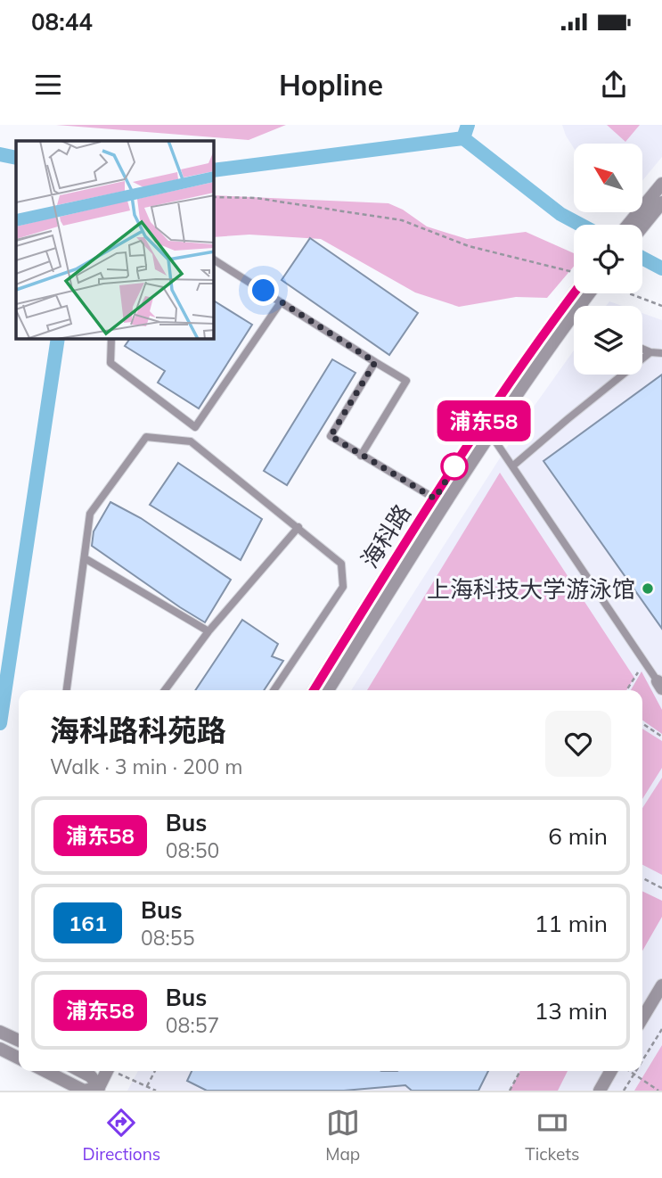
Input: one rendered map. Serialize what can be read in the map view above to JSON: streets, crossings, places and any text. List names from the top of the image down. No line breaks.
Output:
{"streets":{"street":["海科路"]},"places":["上海科技大学游泳馆"],"lines":["bus line 浦东58"],"north":"top left","page":{"status":"08:44","header":"Hopline","on_map":"浦东58","heading":["海科路科苑路","Walk · 3 min · 200 m"],"list":[{"mark":"浦东58","name":"Bus","note":"08:50","value":"6 min"},{"mark":"161","name":"Bus","note":"08:55","value":"11 min"},{"mark":"浦东58","name":"Bus","note":"08:57","value":"13 min"}],"tabs":["Directions","Map","Tickets"]}}
